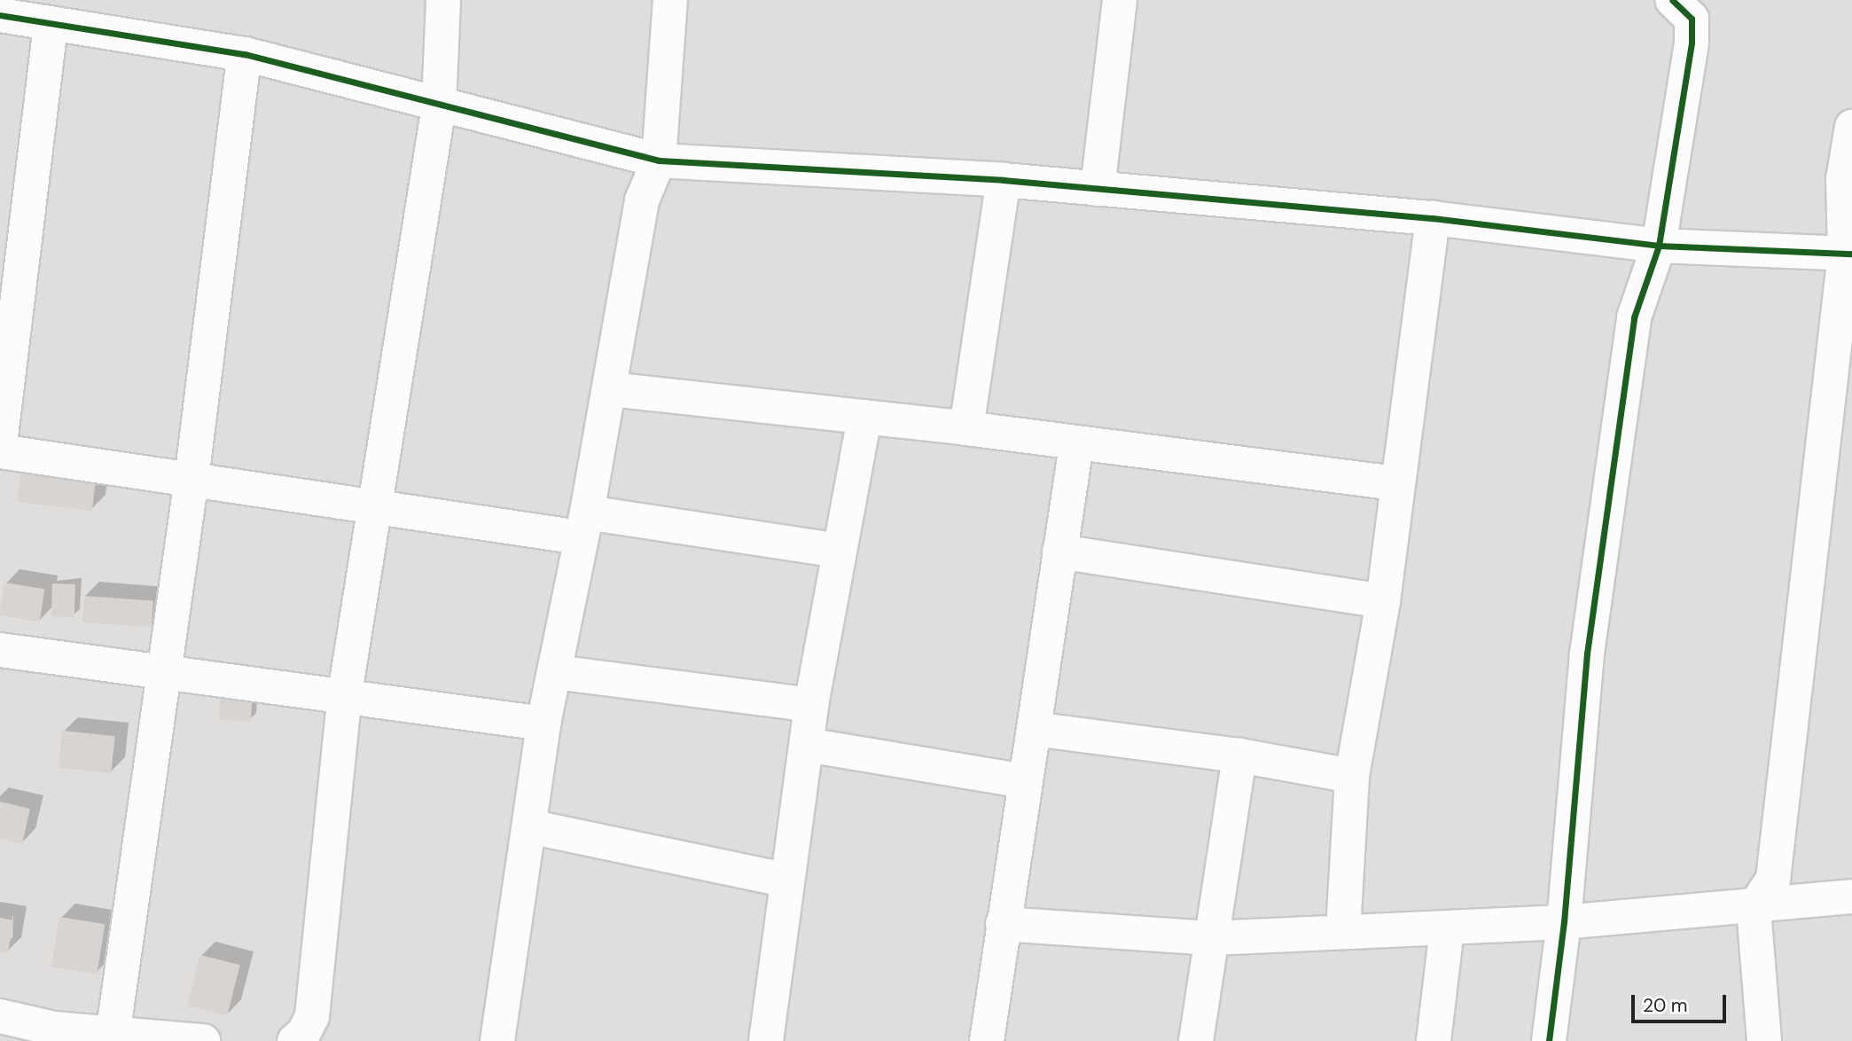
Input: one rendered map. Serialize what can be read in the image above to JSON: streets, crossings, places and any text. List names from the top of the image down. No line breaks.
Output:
{"scale_bar":"20 m"}
